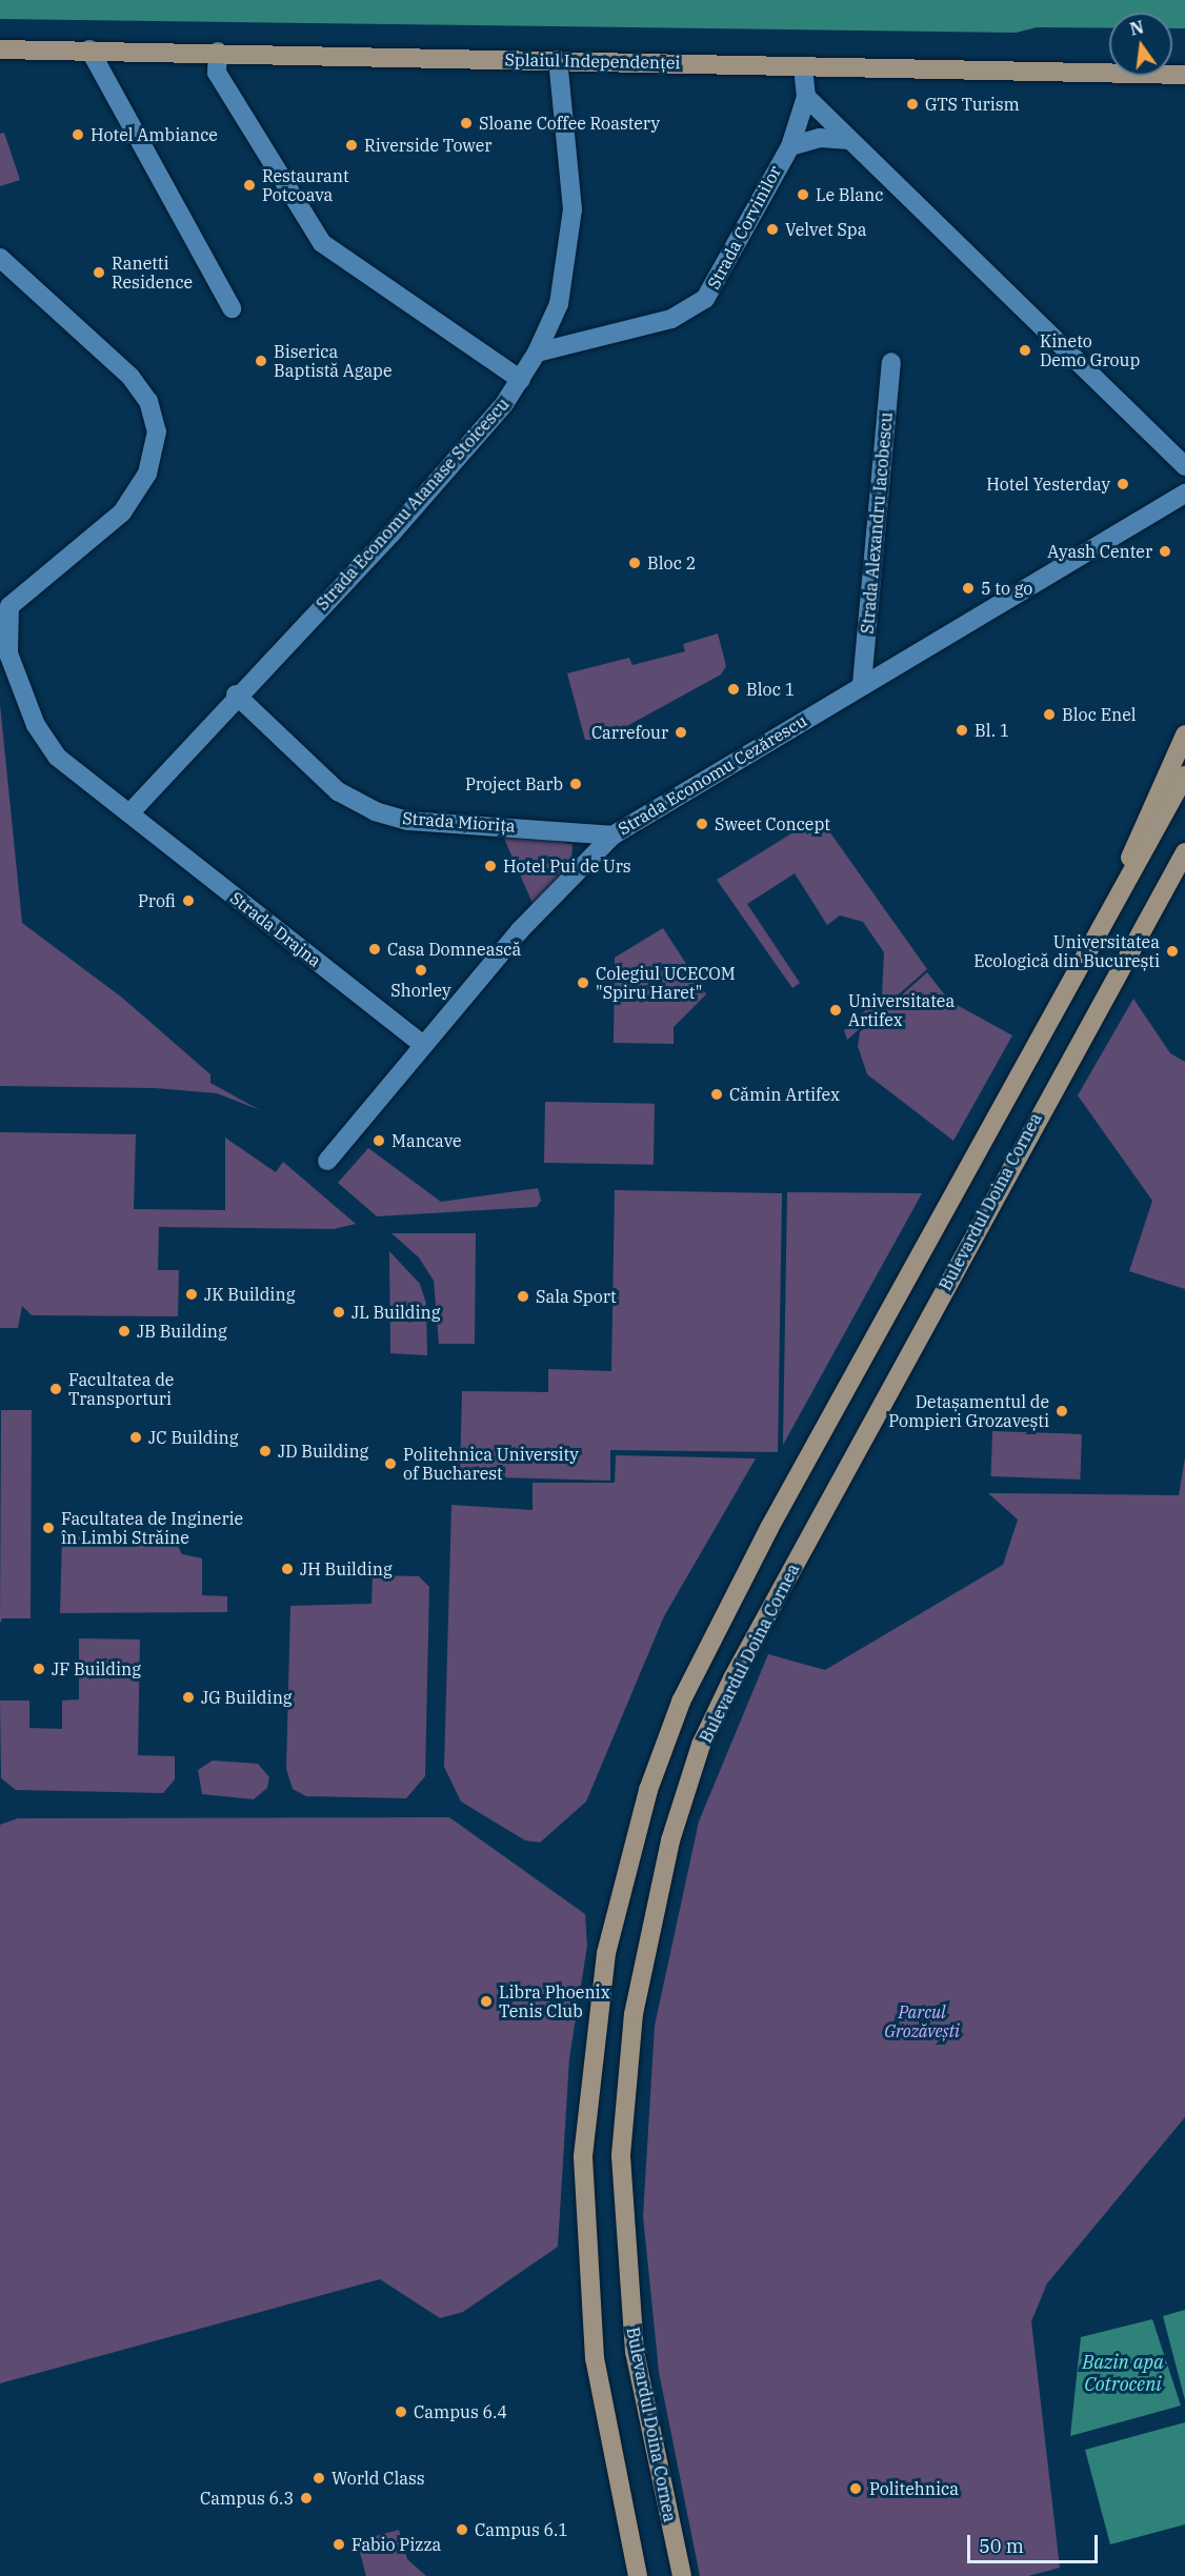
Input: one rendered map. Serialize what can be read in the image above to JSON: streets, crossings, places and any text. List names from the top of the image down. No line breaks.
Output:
{"streets":{"main road":["Splaiul Independenței","Bulevardul Doina Cornea"],"street":["Strada Corvinilor","Strada Economu Atanase Stoicescu","Strada Alexandru Iacobescu","Strada Economu Cezărescu","Strada Miorița","Strada Drajna"]},"crossings":[["Splaiul Independenței","Strada Economu Atanase Stoicescu"],["Strada Corvinilor","Strada Economu Atanase Stoicescu"],["Strada Economu Atanase Stoicescu","Strada Miorița"],["Strada Economu Atanase Stoicescu","Strada Drajna"],["Strada Alexandru Iacobescu","Strada Economu Cezărescu"],["Strada Economu Cezărescu","Strada Miorița"],["Strada Economu Cezărescu","Strada Drajna"]],"water":["Bazin apa Cotroceni"],"parks":["Parcul Grozăvești"],"places":["GTS Turism","Sloane Coffee Roastery","Hotel Ambiance","Riverside Tower","Restaurant Potcoava","Le Blanc","Velvet Spa","Ranetti Residence","Kineto Demo Group","Biserica Baptistă Agape","Hotel Yesterday","Ayash Center","Bloc 2","5 to go","Bloc 1","Bloc Enel","Bl. 1","Carrefour","Project Barb","Sweet Concept","Hotel Pui de Urs","Profi","Casa Domnească","Universitatea Ecologică din București","Shorley","Colegiul UCECOM \"Spiru Haret\"","Universitatea Artifex","Cămin Artifex","Mancave","JK Building","Sala Sport","JL Building","JB Building","Facultatea de Transporturi","Detașamentul de Pompieri Grozavești","JC Building","JD Building","Politehnica University of Bucharest","Facultatea de Inginerie în Limbi Străine","JH Building","JF Building","JG Building","Libra Phoenix Tenis Club","Campus 6.4","World Class","Politehnica","Campus 6.3","Campus 6.1","Fabio Pizza"],"scale_bar":"50 m","north":"top"}
